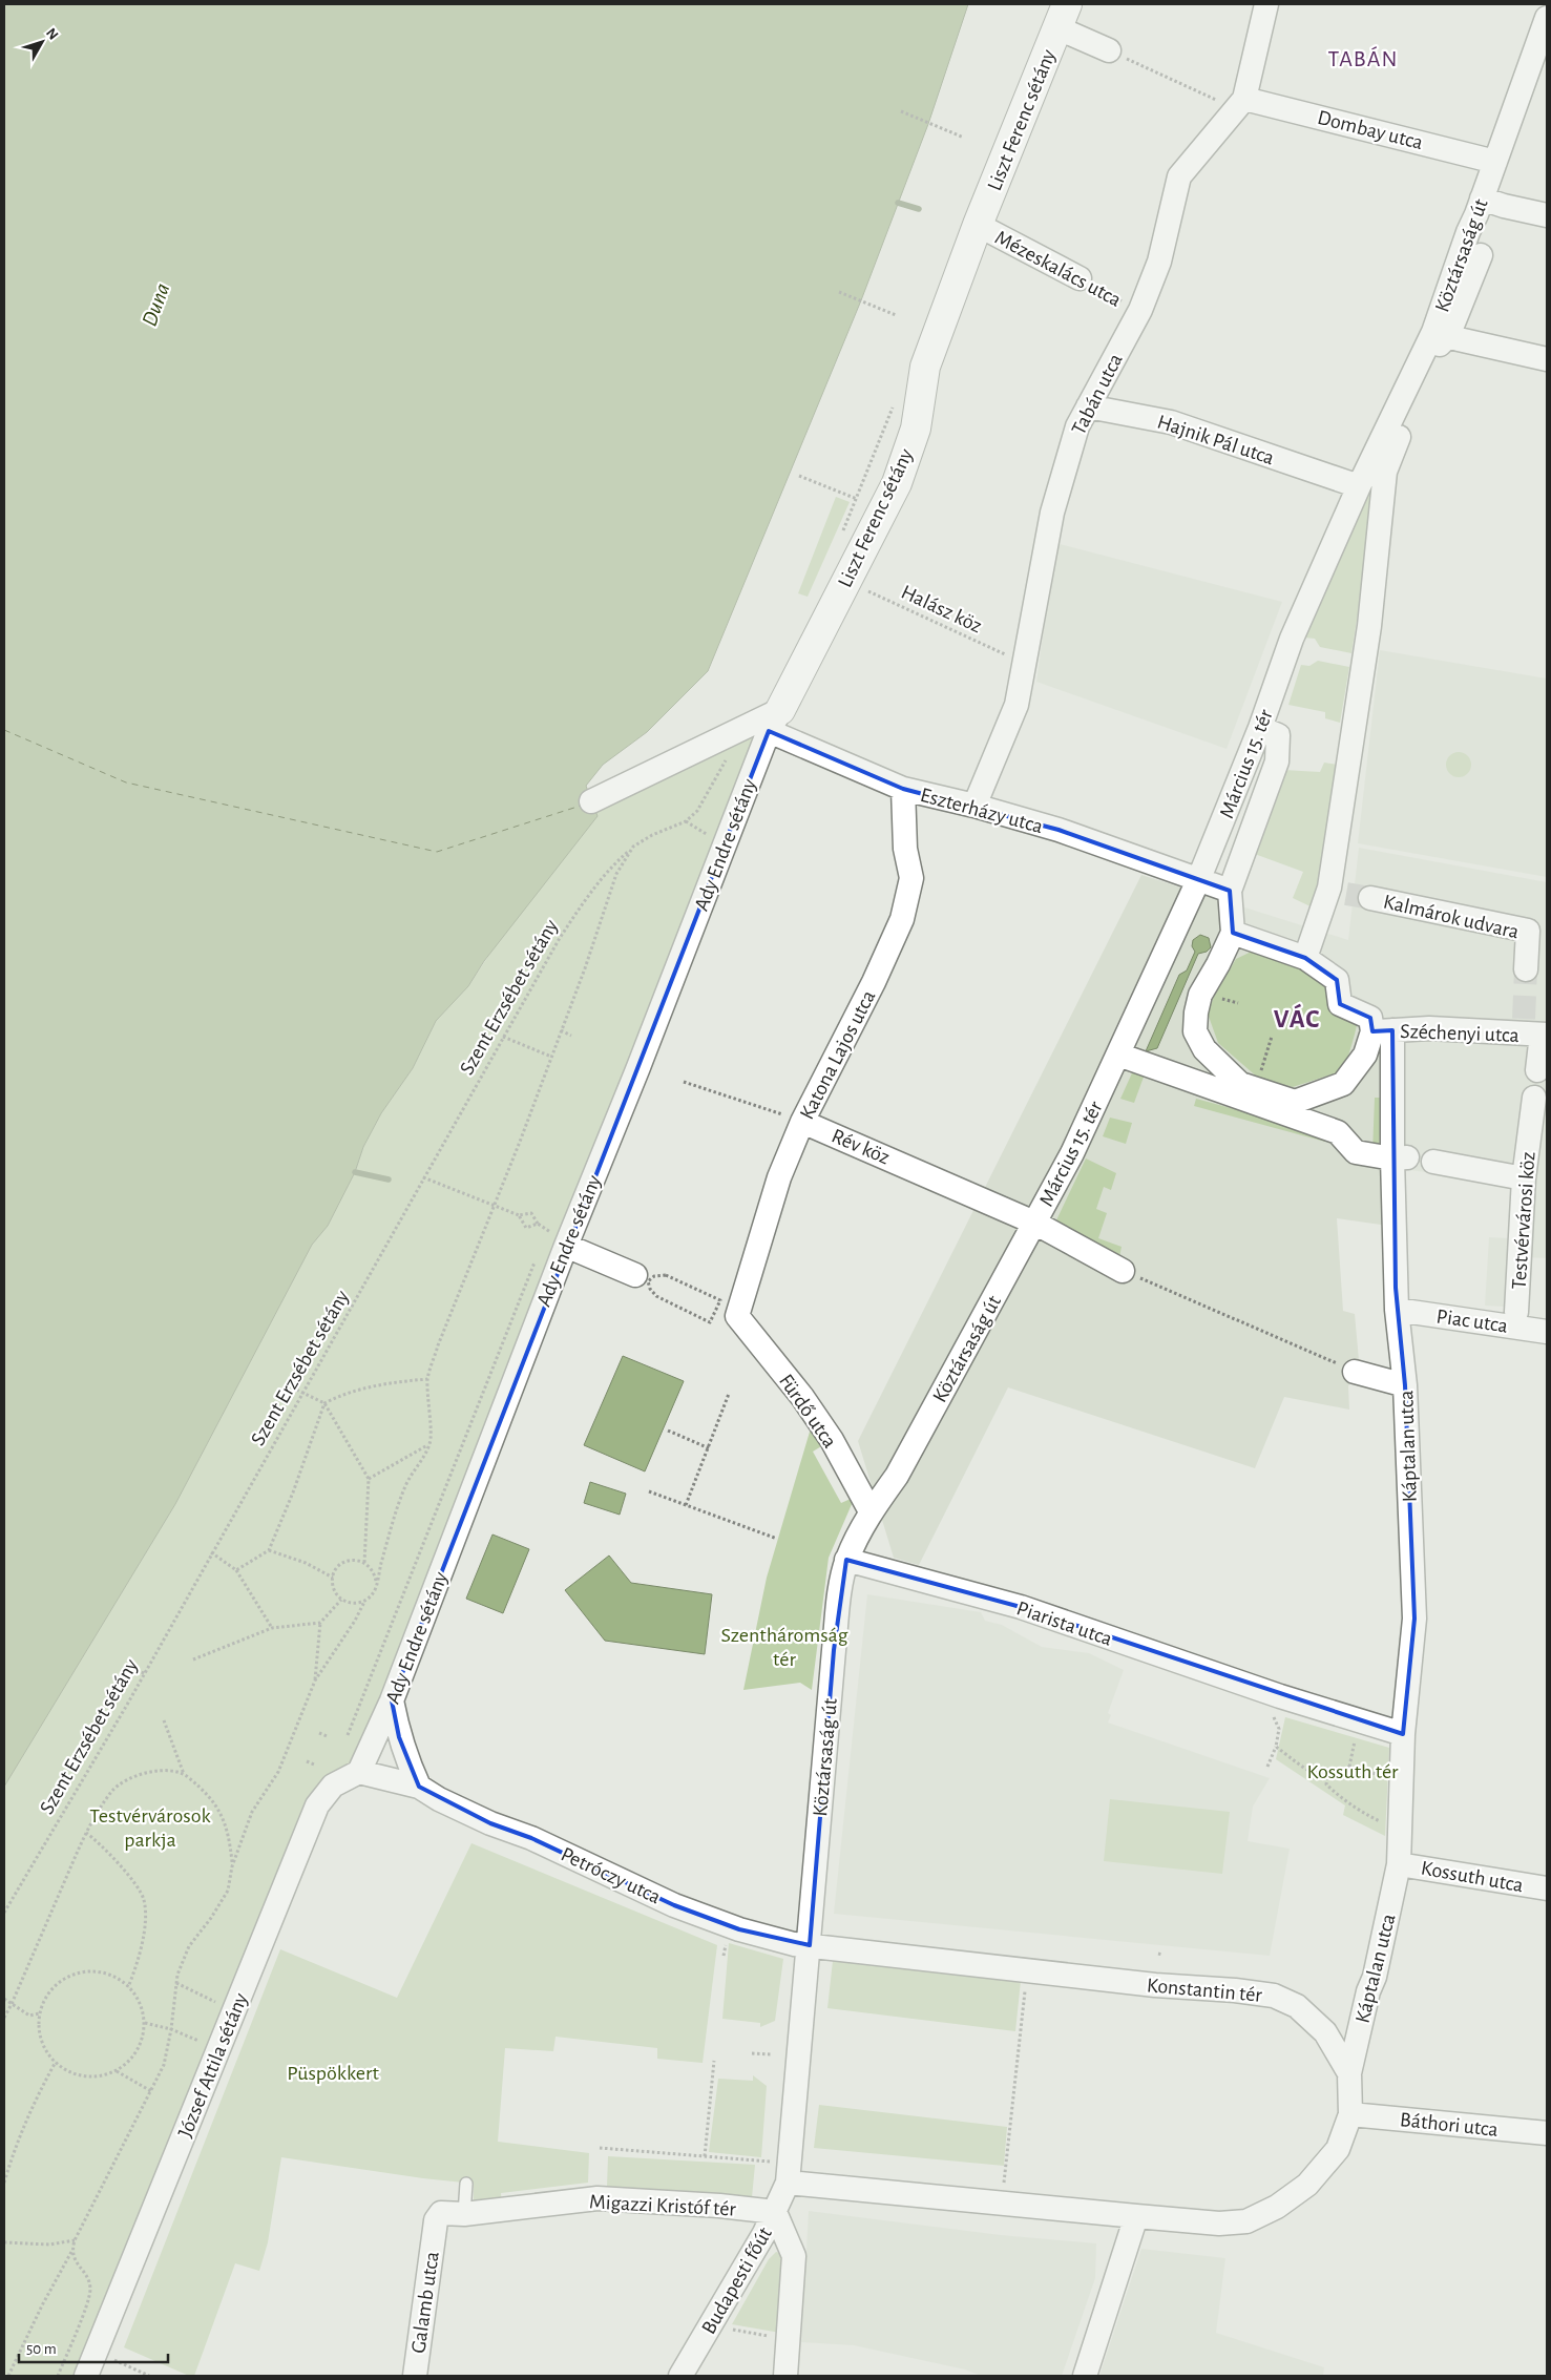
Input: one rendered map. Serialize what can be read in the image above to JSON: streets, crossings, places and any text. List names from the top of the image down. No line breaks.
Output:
{"streets":{"street":["Liszt Ferenc sétány","Dombay utca","Köztársaság út","Mézeskalács utca","Tabán utca","Hajnik Pál utca","Március 15. tér","Eszterházy utca","Ady Endre sétány","Kalmárok udvara","Széchenyi utca","Katona Lajos utca","Rév köz","Testvérvárosi köz","Piac utca","Fürdő utca","Káptalan utca","Piarista utca","Petróczy utca","Kossuth utca","Konstantin tér","József Attila sétány","Báthori utca","Migazzi Kristóf tér","Budapesti főút","Galamb utca"],"path":["Halász köz","Szent Erzsébet sétány"]},"crossings":[["Liszt Ferenc sétány","Mézeskalács utca"],["Liszt Ferenc sétány","Halász köz"],["Liszt Ferenc sétány","Eszterházy utca"],["Liszt Ferenc sétány","Ady Endre sétány"],["Dombay utca","Köztársaság út"],["Dombay utca","Tabán utca"],["Köztársaság út","Hajnik Pál utca"],["Köztársaság út","Március 15. tér"],["Köztársaság út","Rév köz"],["Köztársaság út","Fürdő utca"],["Köztársaság út","Piarista utca"],["Köztársaság út","Petróczy utca"],["Köztársaság út","Konstantin tér"],["Köztársaság út","Budapesti főút"],["Mézeskalács utca","Tabán utca"],["Tabán utca","Hajnik Pál utca"],["Tabán utca","Halász köz"],["Tabán utca","Eszterházy utca"],["Hajnik Pál utca","Március 15. tér"],["Március 15. tér","Eszterházy utca"],["Március 15. tér","Rév köz"],["Eszterházy utca","Ady Endre sétány"],["Eszterházy utca","Katona Lajos utca"],["Ady Endre sétány","Petróczy utca"],["Ady Endre sétány","József Attila sétány"],["Katona Lajos utca","Rév köz"],["Katona Lajos utca","Fürdő utca"],["Piac utca","Káptalan utca"],["Káptalan utca","Kossuth utca"],["Káptalan utca","Konstantin tér"],["Petróczy utca","Konstantin tér"],["Petróczy utca","József Attila sétány"],["Konstantin tér","Báthori utca"],["Konstantin tér","Budapesti főút"],["Migazzi Kristóf tér","Budapesti főút"],["Migazzi Kristóf tér","Galamb utca"]],"districts":["TABÁN","VÁC"],"water":["Duna"],"parks":["Szentháromság tér","Kossuth tér","Testvérvárosok parkja","Püspökkert"],"scale_bar":"50 m","north":"top right"}
